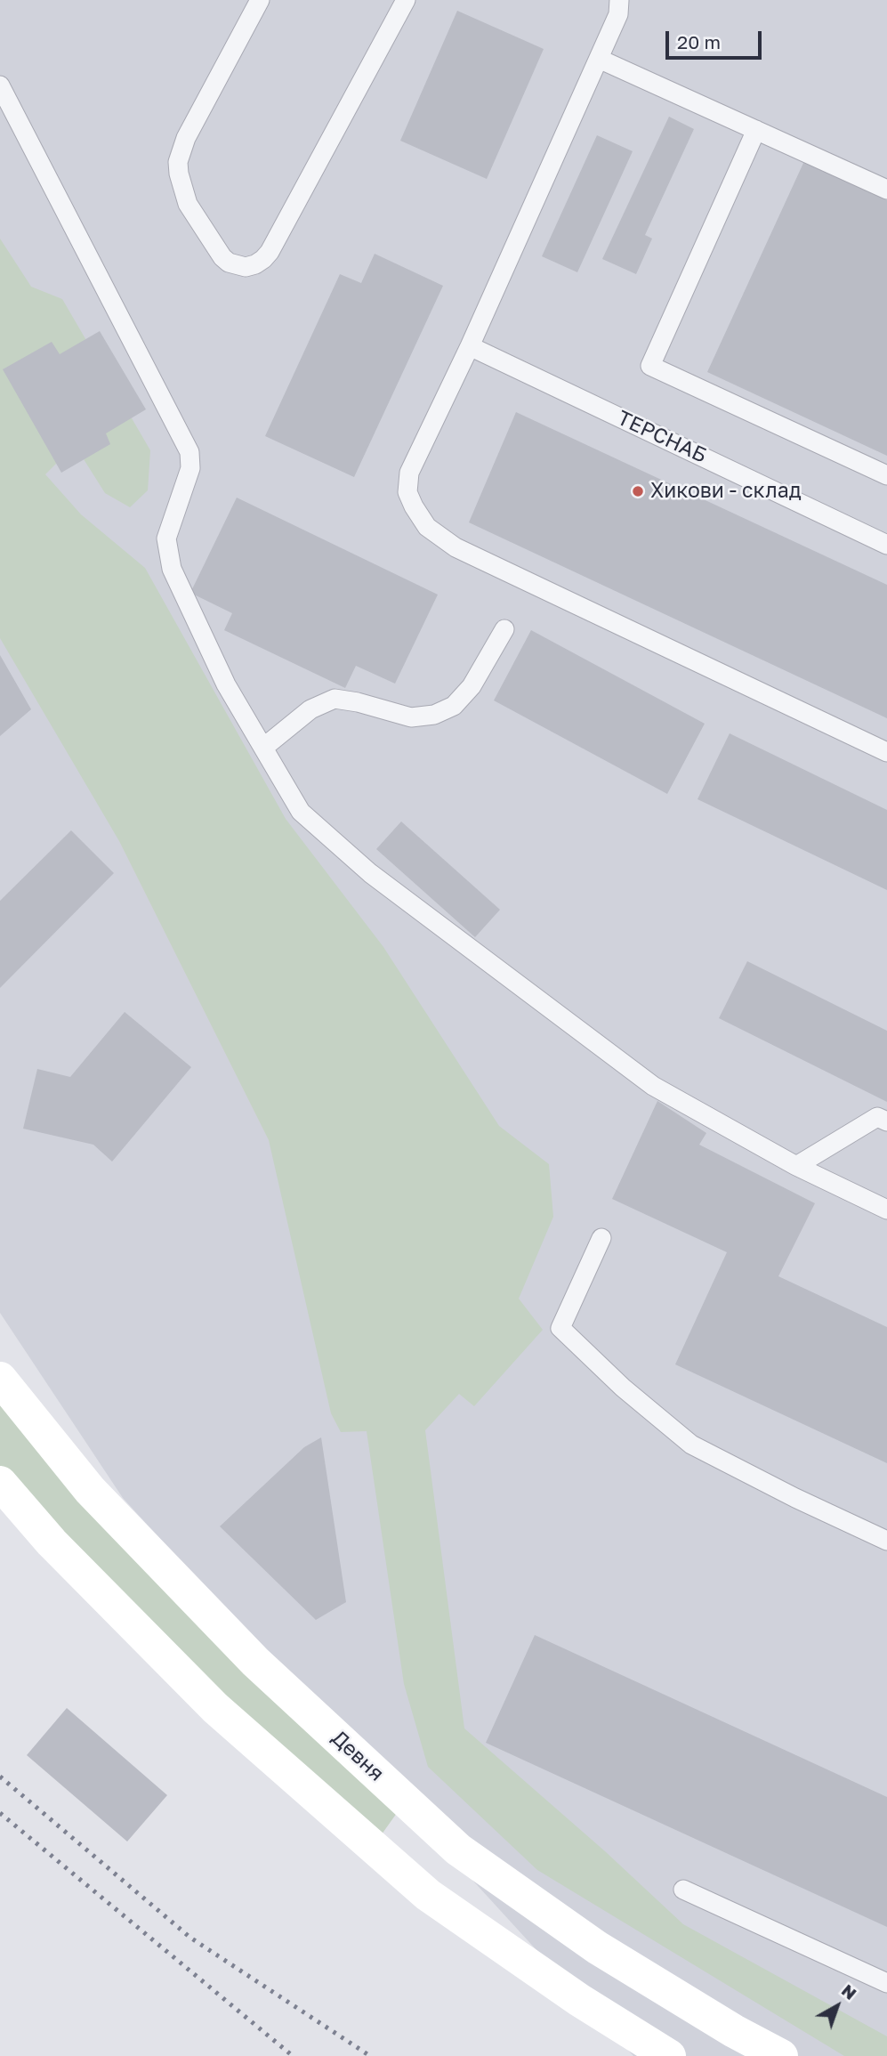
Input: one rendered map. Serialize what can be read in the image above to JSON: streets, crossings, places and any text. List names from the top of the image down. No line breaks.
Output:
{"streets":{"main road":["Девня"],"lane":["ТЕРСНАБ"]},"places":["Хикови - склад"],"scale_bar":"20 m","north":"top right"}
